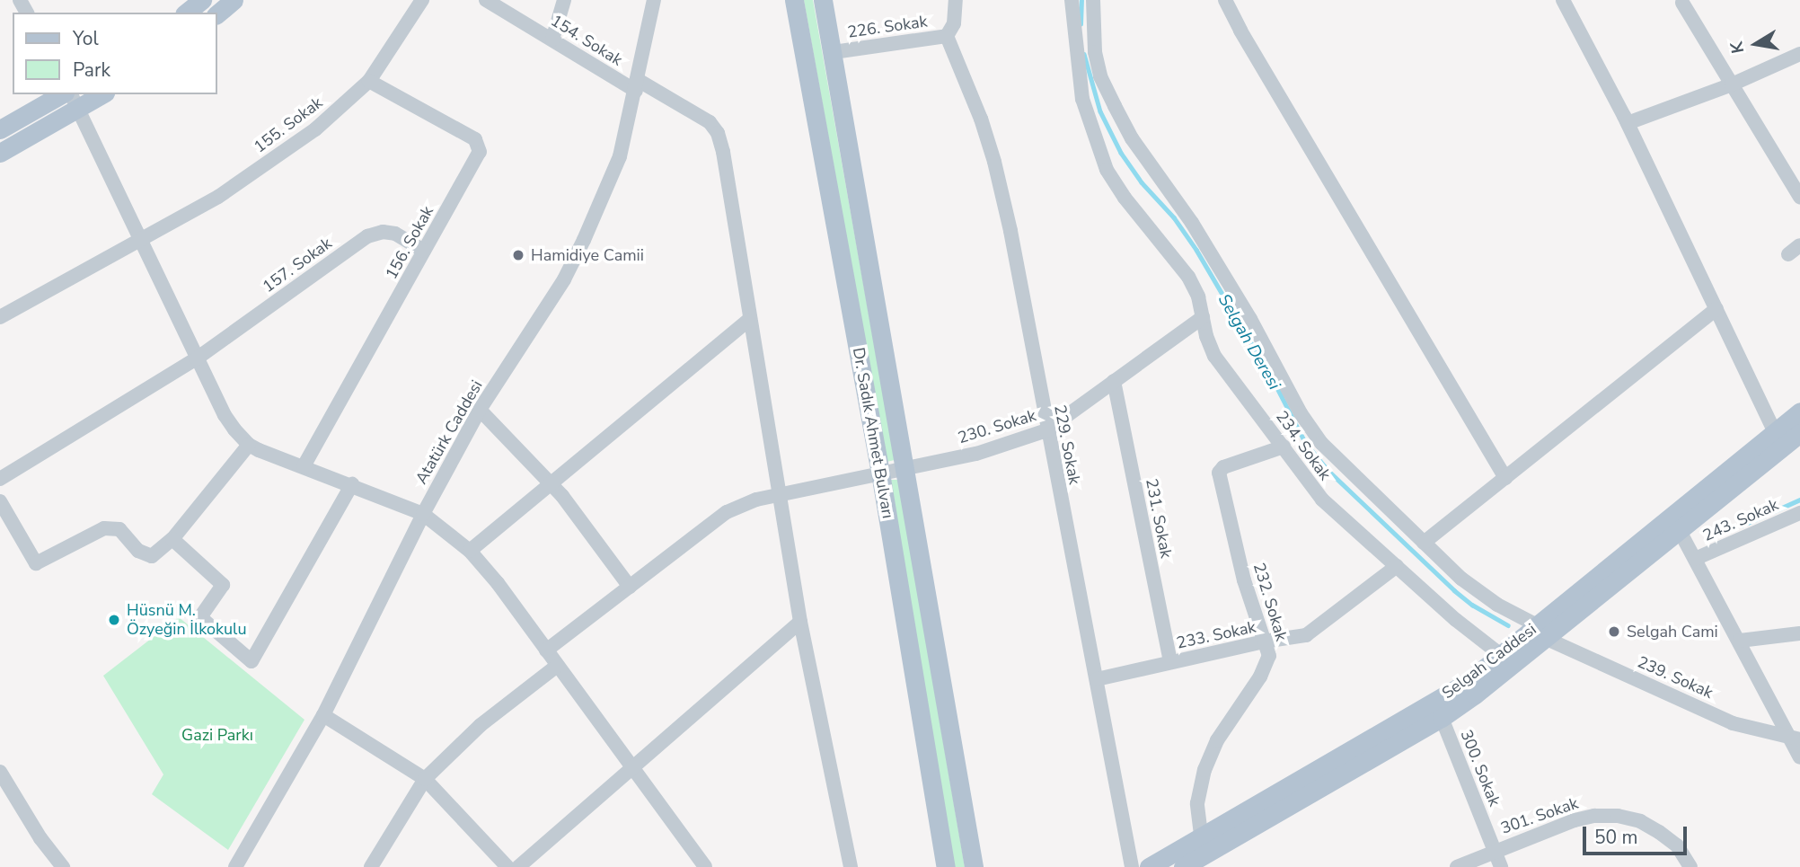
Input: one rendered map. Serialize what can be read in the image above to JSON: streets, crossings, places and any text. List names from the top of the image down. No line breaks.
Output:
{"streets":{"main road":["Dr. Sadık Ahmet Bulvarı","Selgah Caddesi"],"street":["226. Sokak","154. Sokak","155. Sokak","156. Sokak","157. Sokak","230. Sokak","Atatürk Caddesi","229. Sokak","234. Sokak","231. Sokak","243. Sokak","232. Sokak","233. Sokak","239. Sokak","300. Sokak","301. Sokak"]},"crossings":[["226. Sokak","Dr. Sadık Ahmet Bulvarı"],["226. Sokak","229. Sokak"],["154. Sokak","230. Sokak"],["154. Sokak","Atatürk Caddesi"],["155. Sokak","156. Sokak"],["156. Sokak","157. Sokak"],["230. Sokak","Dr. Sadık Ahmet Bulvarı"],["230. Sokak","229. Sokak"],["230. Sokak","234. Sokak"],["230. Sokak","231. Sokak"],["229. Sokak","233. Sokak"],["234. Sokak","232. Sokak"],["234. Sokak","233. Sokak"],["234. Sokak","Selgah Caddesi"],["231. Sokak","233. Sokak"],["232. Sokak","233. Sokak"],["232. Sokak","Selgah Caddesi"],["Selgah Caddesi","239. Sokak"],["Selgah Caddesi","300. Sokak"],["300. Sokak","301. Sokak"]],"water":["Selgah Deresi"],"parks":["Gazi Parkı"],"places":["Hamidiye Camii","Hüsnü M. Özyeğin İlkokulu","Selgah Cami"],"legend":["Yol","Park"],"scale_bar":"50 m","north":"left"}
